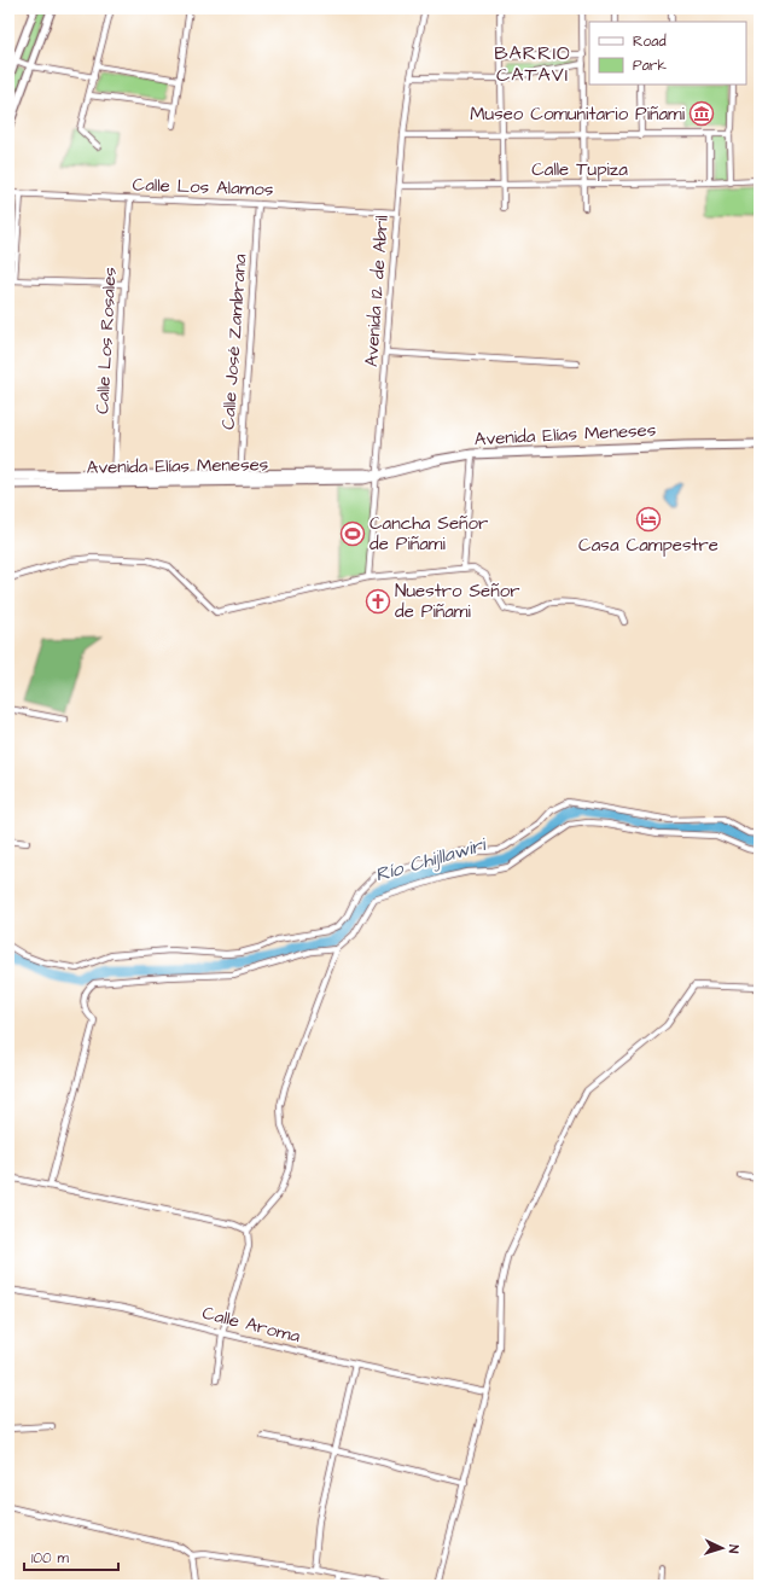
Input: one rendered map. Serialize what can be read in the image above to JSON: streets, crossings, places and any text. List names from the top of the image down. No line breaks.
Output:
{"streets":{"main road":["Avenida Elías Meneses"],"street":["Calle Tupiza","Calle Los Alamos","Avenida 12 de Abril","Calle Los Rosales","Calle José Zambrana","Calle Aroma"]},"crossings":[["Calle Tupiza","Avenida 12 de Abril"],["Calle Los Alamos","Avenida 12 de Abril"],["Calle Los Alamos","Calle Los Rosales"],["Calle Los Alamos","Calle José Zambrana"],["Avenida 12 de Abril","Avenida Elías Meneses"],["Calle Los Rosales","Avenida Elías Meneses"],["Calle José Zambrana","Avenida Elías Meneses"]],"districts":["BARRIO CATAVI"],"water":["Río Chijllawiri"],"places":{"museum":["Museo Comunitario Piñami"],"hotel":["Casa Campestre"],"sports":["Cancha Señor de Piñami"],"church":["Nuestro Señor de Piñami"]},"legend":["Road","Park"],"scale_bar":"100 m","north":"right"}
